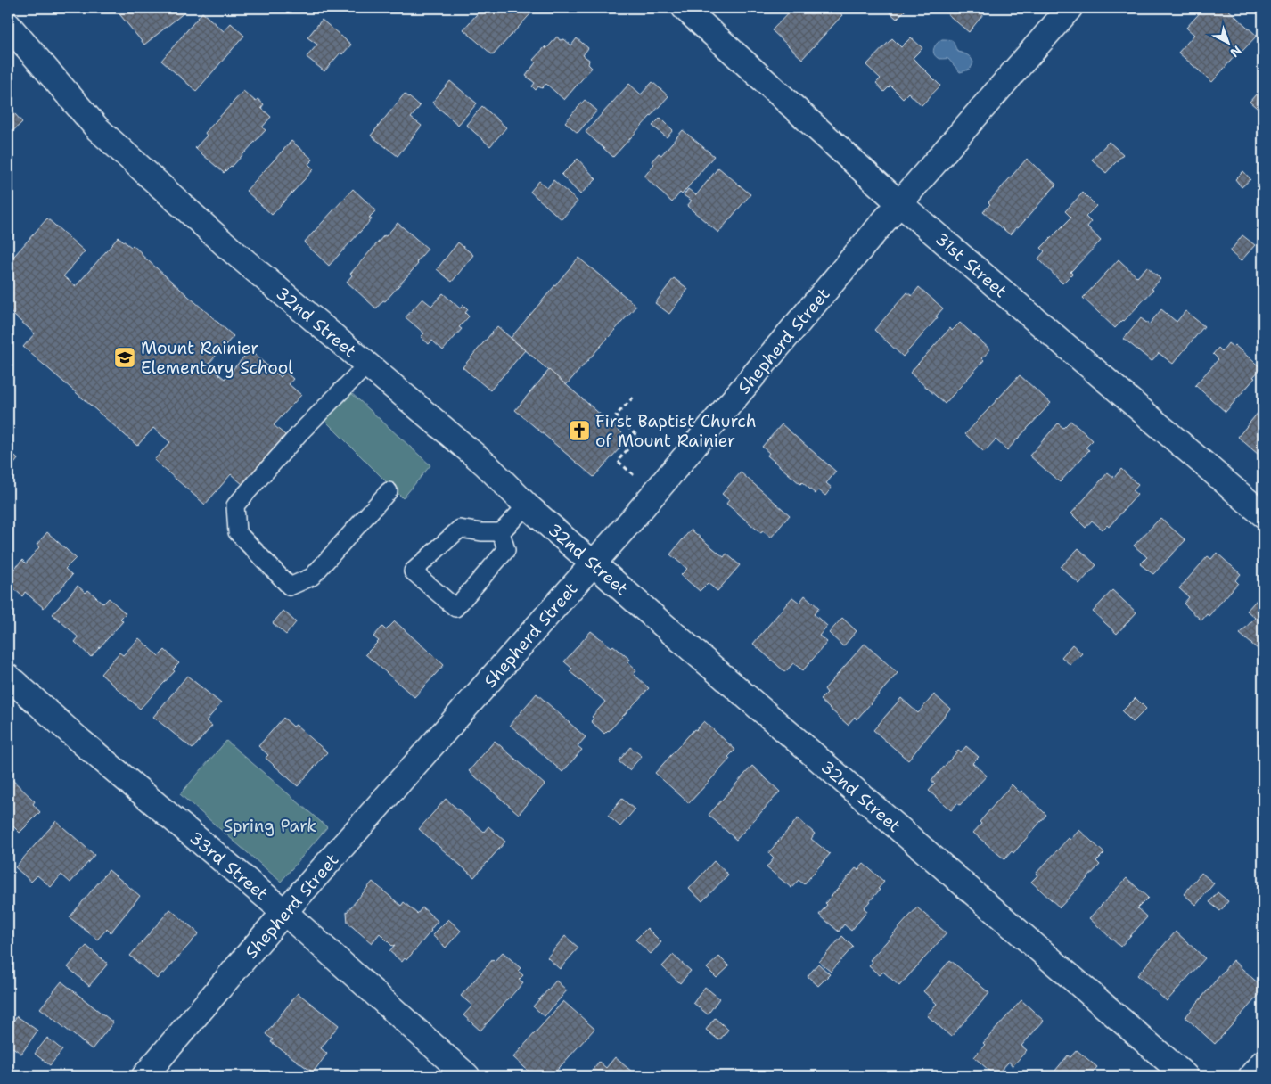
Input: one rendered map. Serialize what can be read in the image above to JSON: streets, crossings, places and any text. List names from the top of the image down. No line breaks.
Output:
{"streets":{"street":["31st Street","32nd Street","Shepherd Street","33rd Street"]},"crossings":[["31st Street","Shepherd Street"],["32nd Street","Shepherd Street"],["Shepherd Street","33rd Street"]],"parks":["Spring Park"],"places":{"school or university":["Mount Rainier Elementary School"],"church":["First Baptist Church of Mount Rainier"]},"north":"bottom right"}
